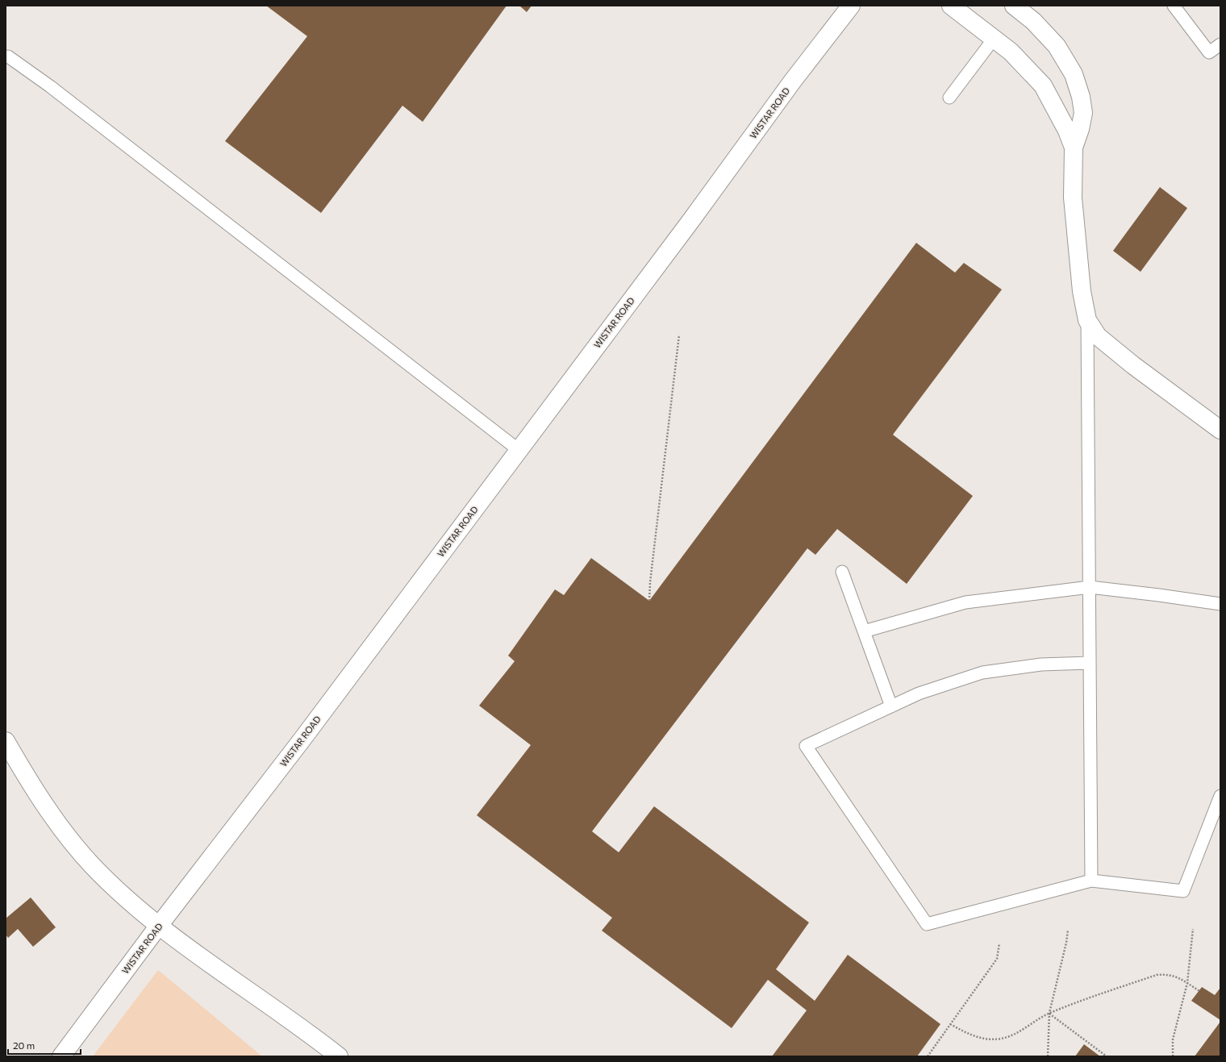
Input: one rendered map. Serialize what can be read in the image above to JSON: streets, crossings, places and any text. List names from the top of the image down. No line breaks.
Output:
{"streets":{"street":["WISTAR ROAD"]},"scale_bar":"20 m"}
